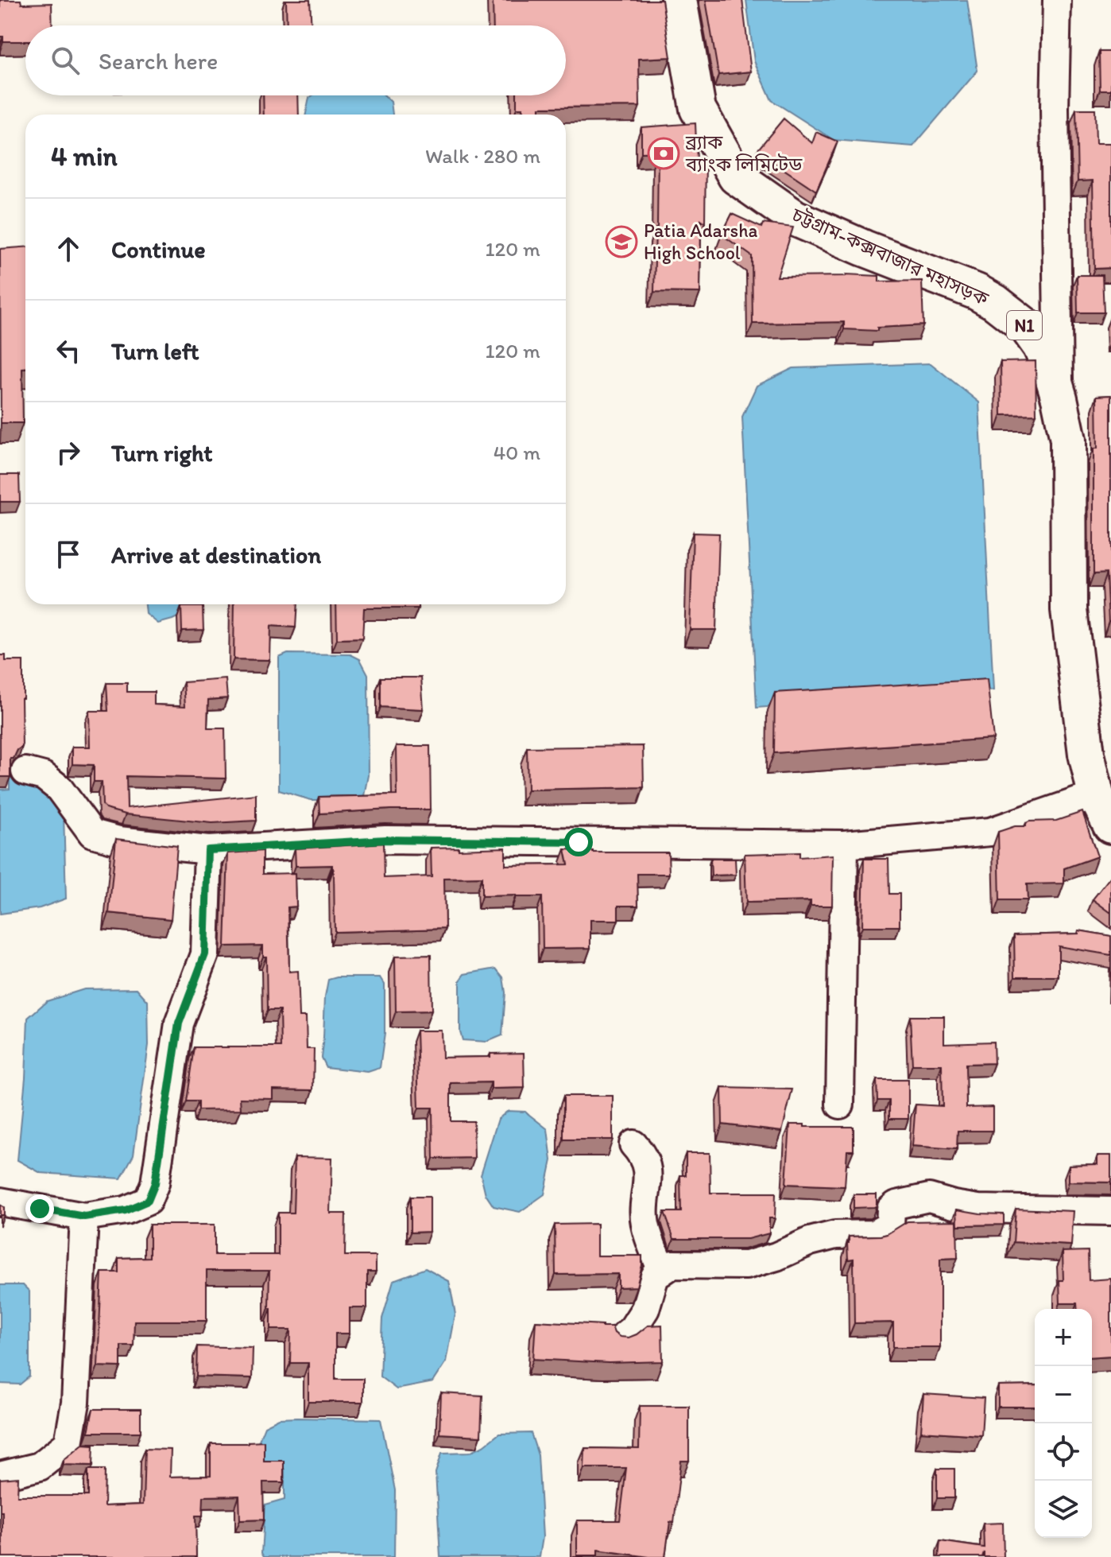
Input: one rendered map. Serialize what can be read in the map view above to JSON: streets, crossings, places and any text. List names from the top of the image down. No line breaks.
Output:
{"streets":{"highway":["চট্টগ্রাম-কক্সবাজার মহাসড়ক","N1"]},"places":{"bank":["ব্র্যাক ব্যাংক লিমিটেড"],"school or university":["Patia Adarsha High School"]},"page":{"search":"Search here","heading":["4 min","Walk · 280 m"],"list":[["Continue","120 m"],["Turn left","120 m"],["Turn right","40 m"],"Arrive at destination"],"map_buttons":["+","−"]}}
